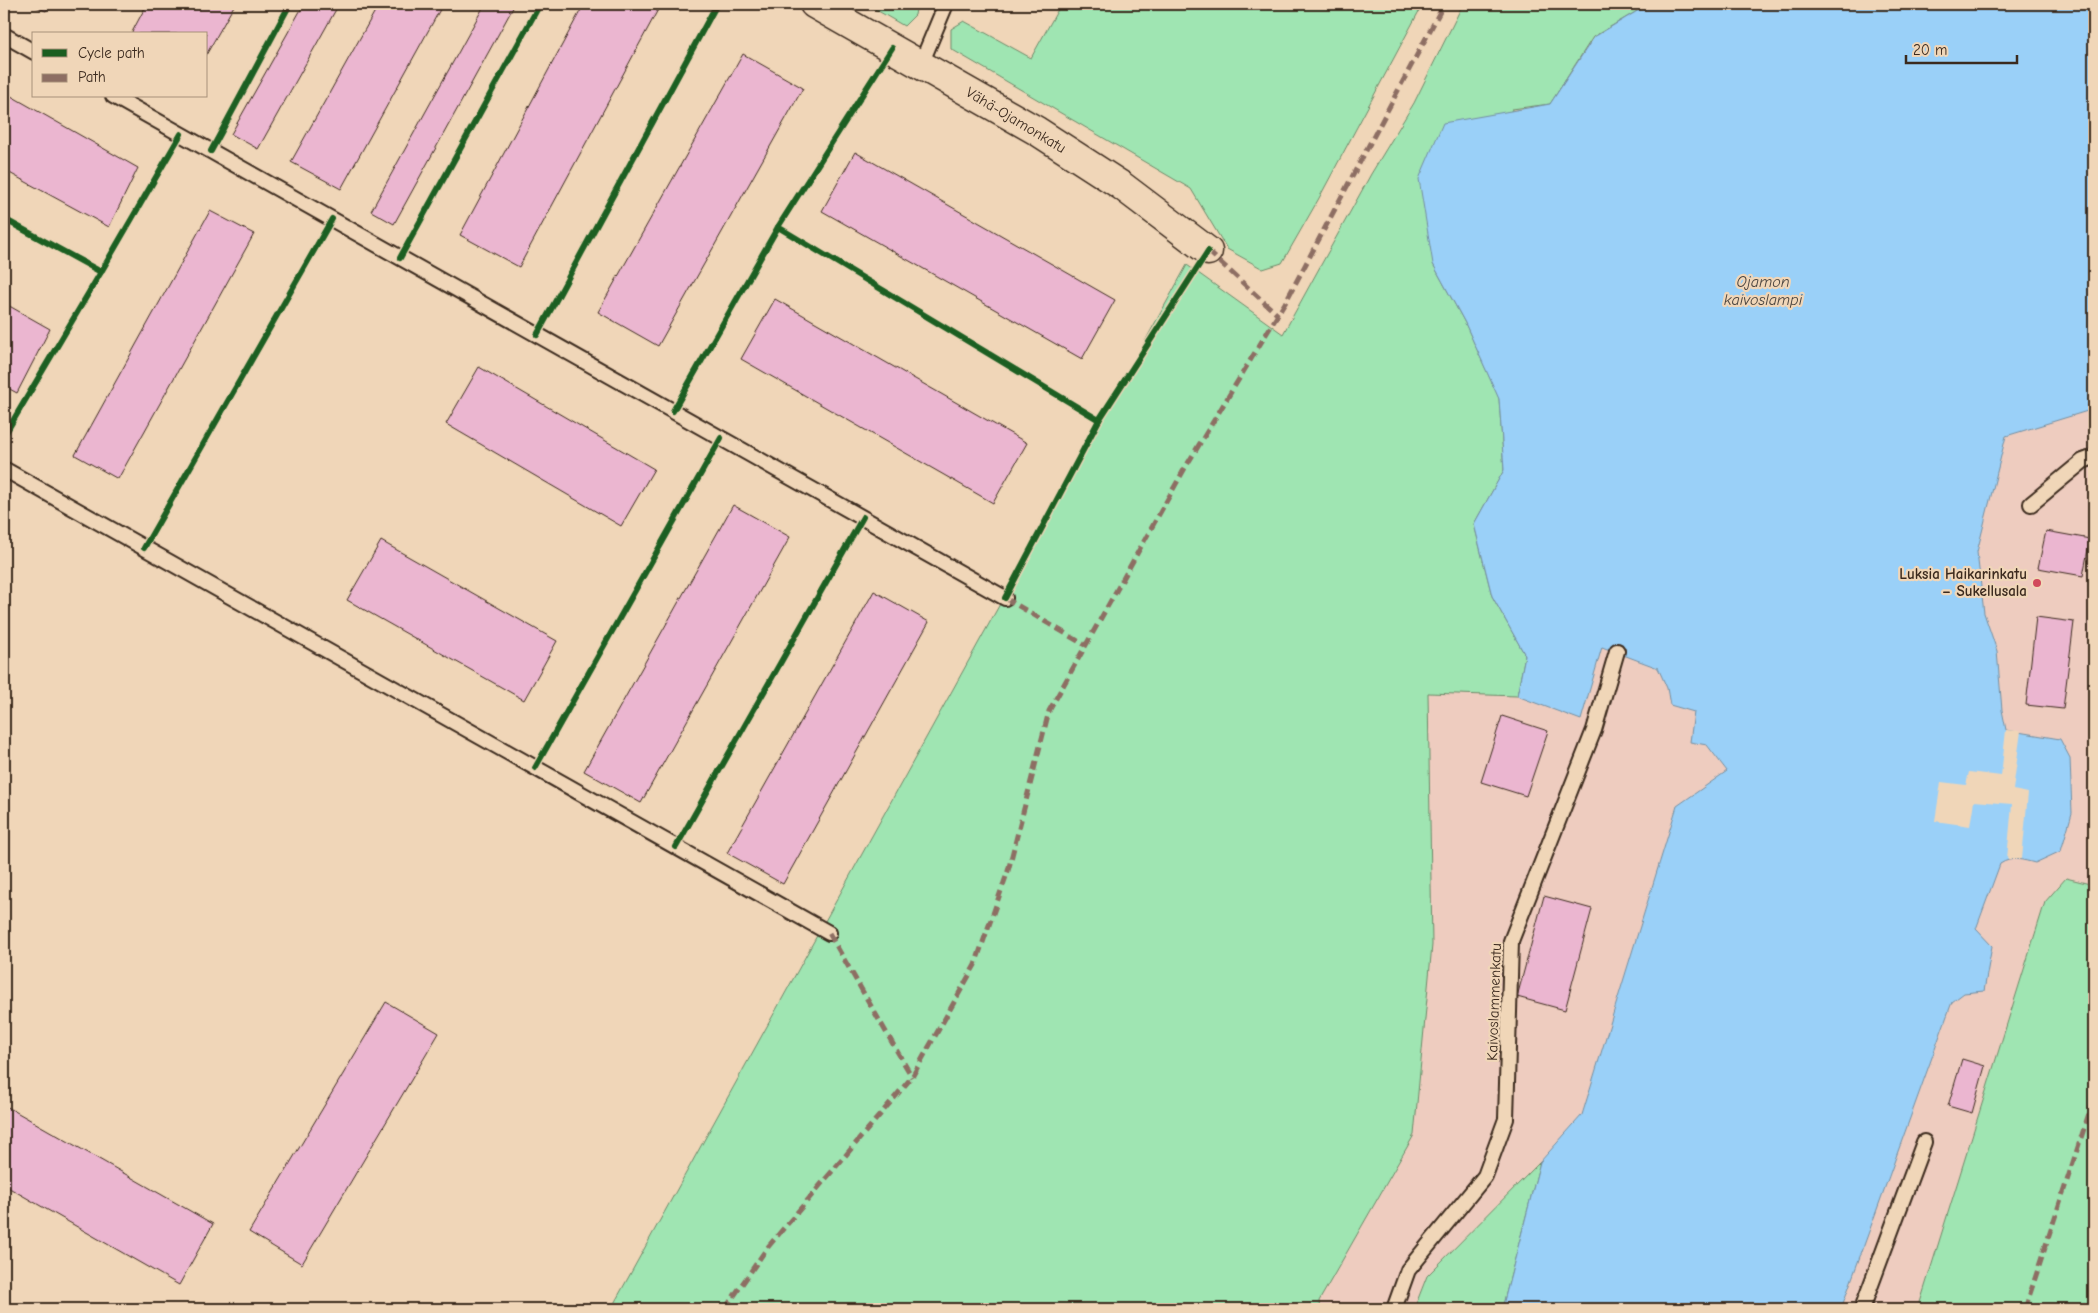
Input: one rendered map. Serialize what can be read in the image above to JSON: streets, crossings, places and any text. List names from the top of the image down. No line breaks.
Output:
{"streets":{"street":["Vähä-Ojamonkatu"],"lane":["Kaivoslammenkatu"]},"water":["Ojamon kaivoslampi"],"places":["Luksia Haikarinkatu – Sukellusala"],"legend":["Cycle path","Path"],"scale_bar":"20 m"}
